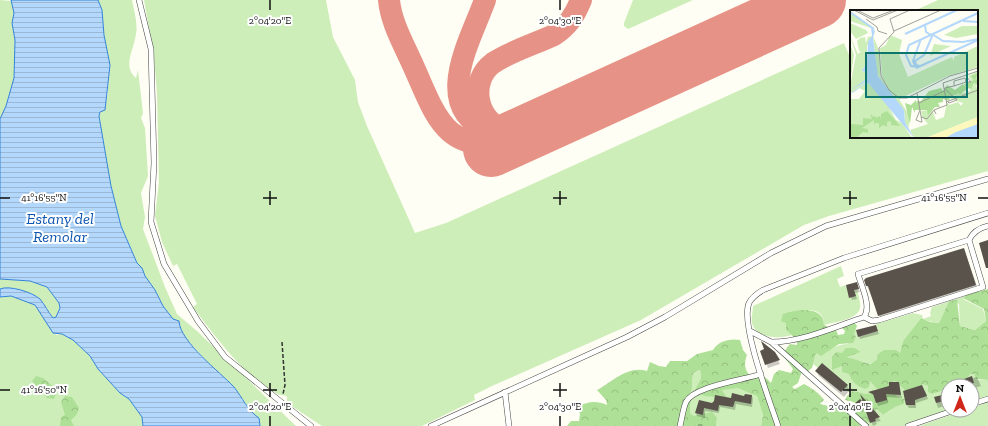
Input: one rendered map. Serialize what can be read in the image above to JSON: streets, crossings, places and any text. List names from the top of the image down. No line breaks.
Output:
{"water":["Estany del Remolar"],"north":"top","coordinates":["2°04'20\"E","2°04'30\"E","41°16'55\"N","41°16'50\"N","2°04'40\"E"]}
